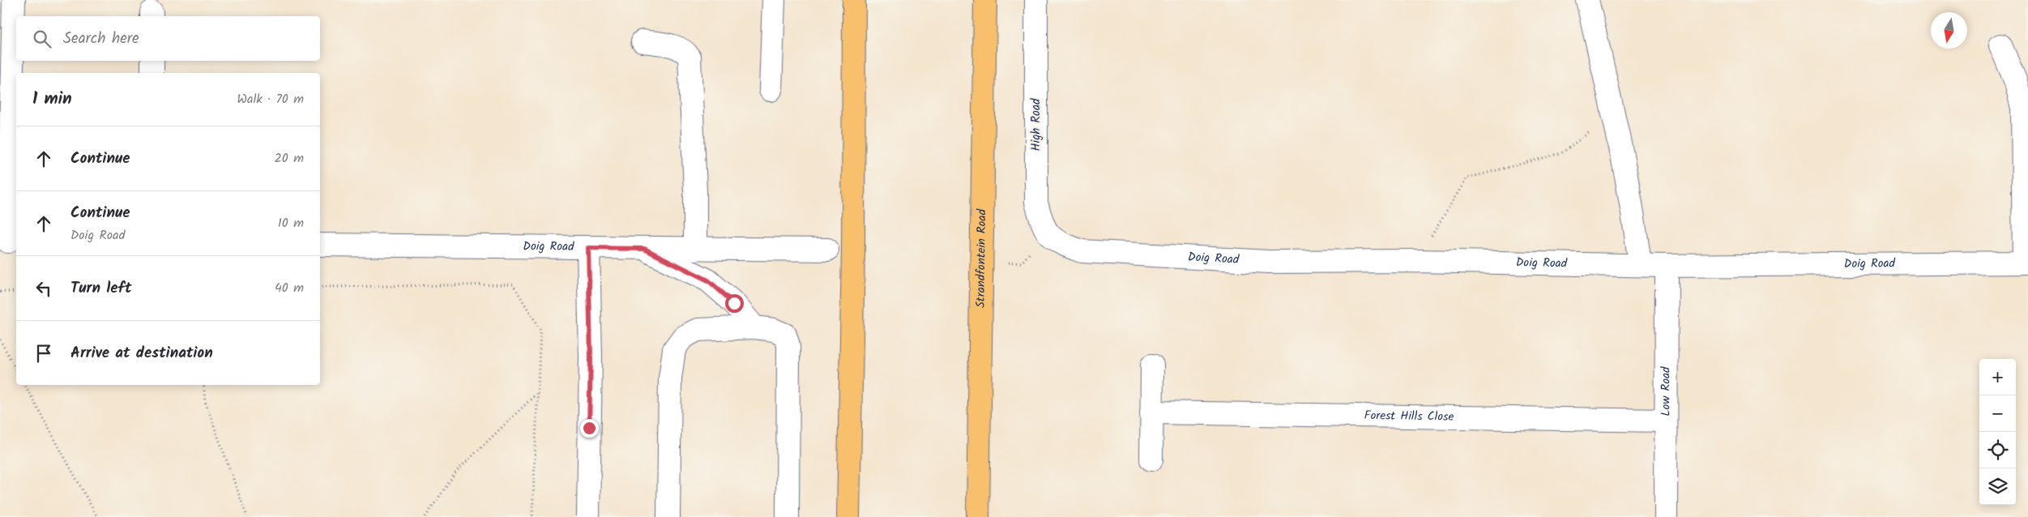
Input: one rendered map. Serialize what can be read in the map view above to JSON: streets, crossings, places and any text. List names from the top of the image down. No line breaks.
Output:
{"streets":{"main road":["Strandfontein Road"],"street":["High Road","Doig Road","Low Road","Forest Hills Close"]},"crossings":[["High Road","Doig Road"],["Doig Road","Low Road"],["Low Road","Forest Hills Close"]],"north":"bottom","page":{"search":"Search here","heading":["1 min","Walk · 70 m"],"list":[["Continue","20 m"],["Continue","Doig Road","10 m"],["Turn left","40 m"],"Arrive at destination"],"map_buttons":["+","−"]}}
